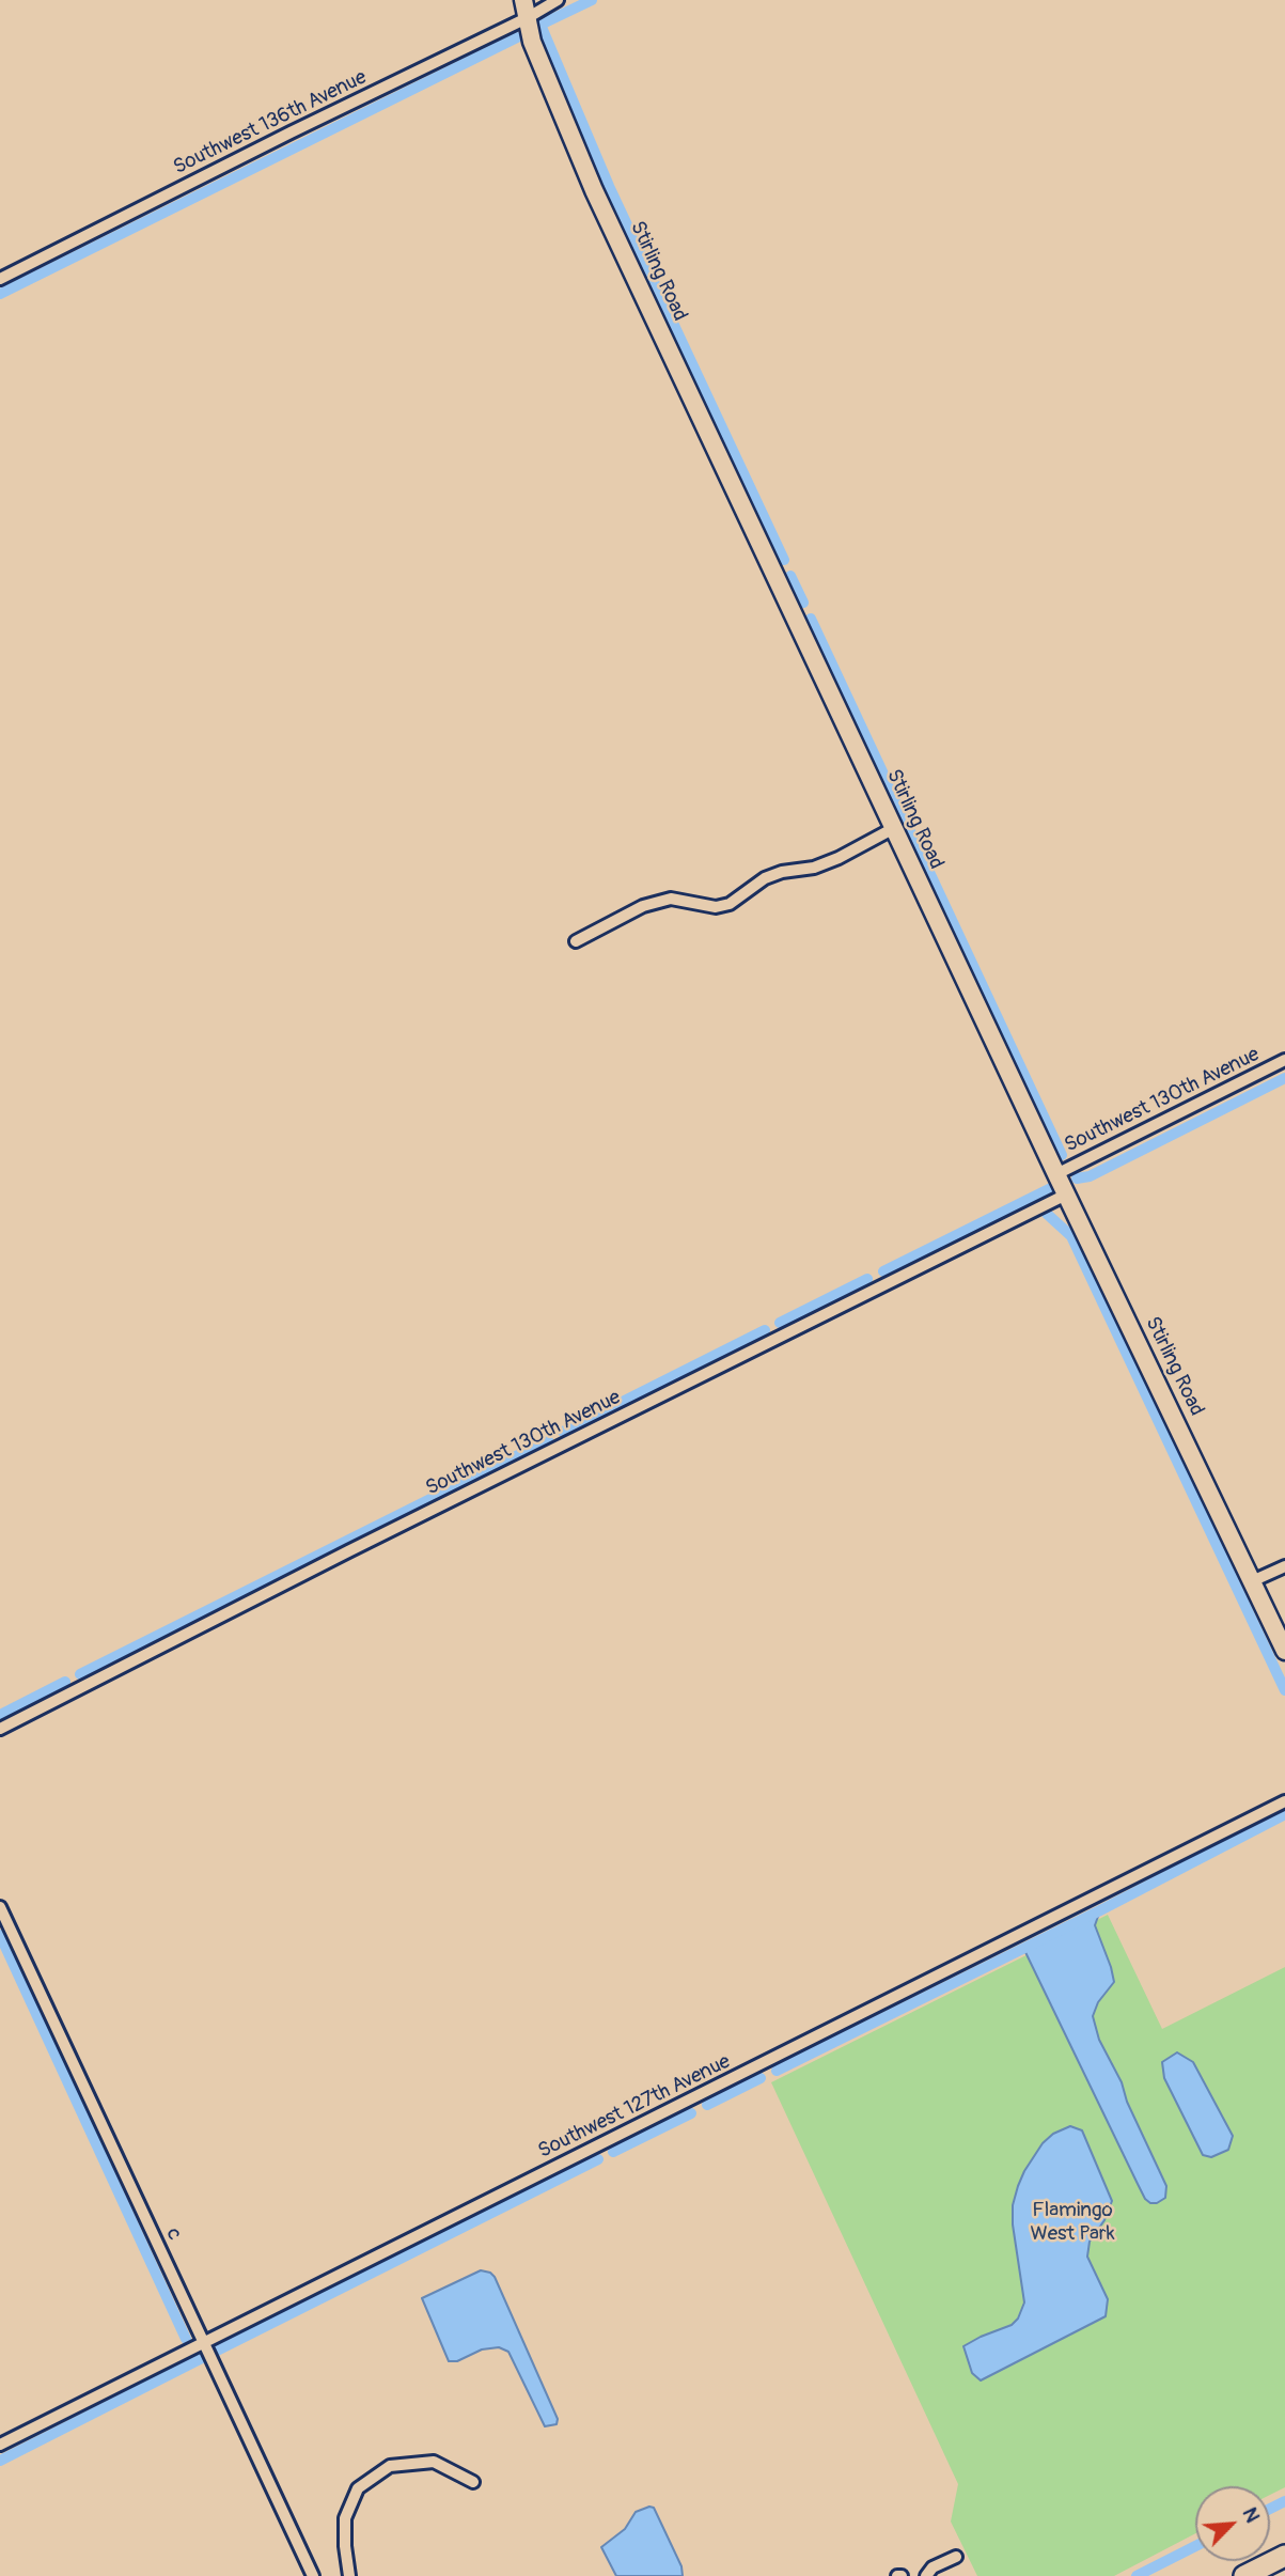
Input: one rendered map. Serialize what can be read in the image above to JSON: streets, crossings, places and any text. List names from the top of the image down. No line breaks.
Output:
{"streets":{"street":["Southwest 136th Avenue","Stirling Road","Southwest 130th Avenue","Southwest 127th Avenue","c"]},"crossings":[["Southwest 136th Avenue","Stirling Road"],["Stirling Road","Southwest 130th Avenue"],["Southwest 127th Avenue","c"]],"parks":["Flamingo West Park"],"north":"top right"}
